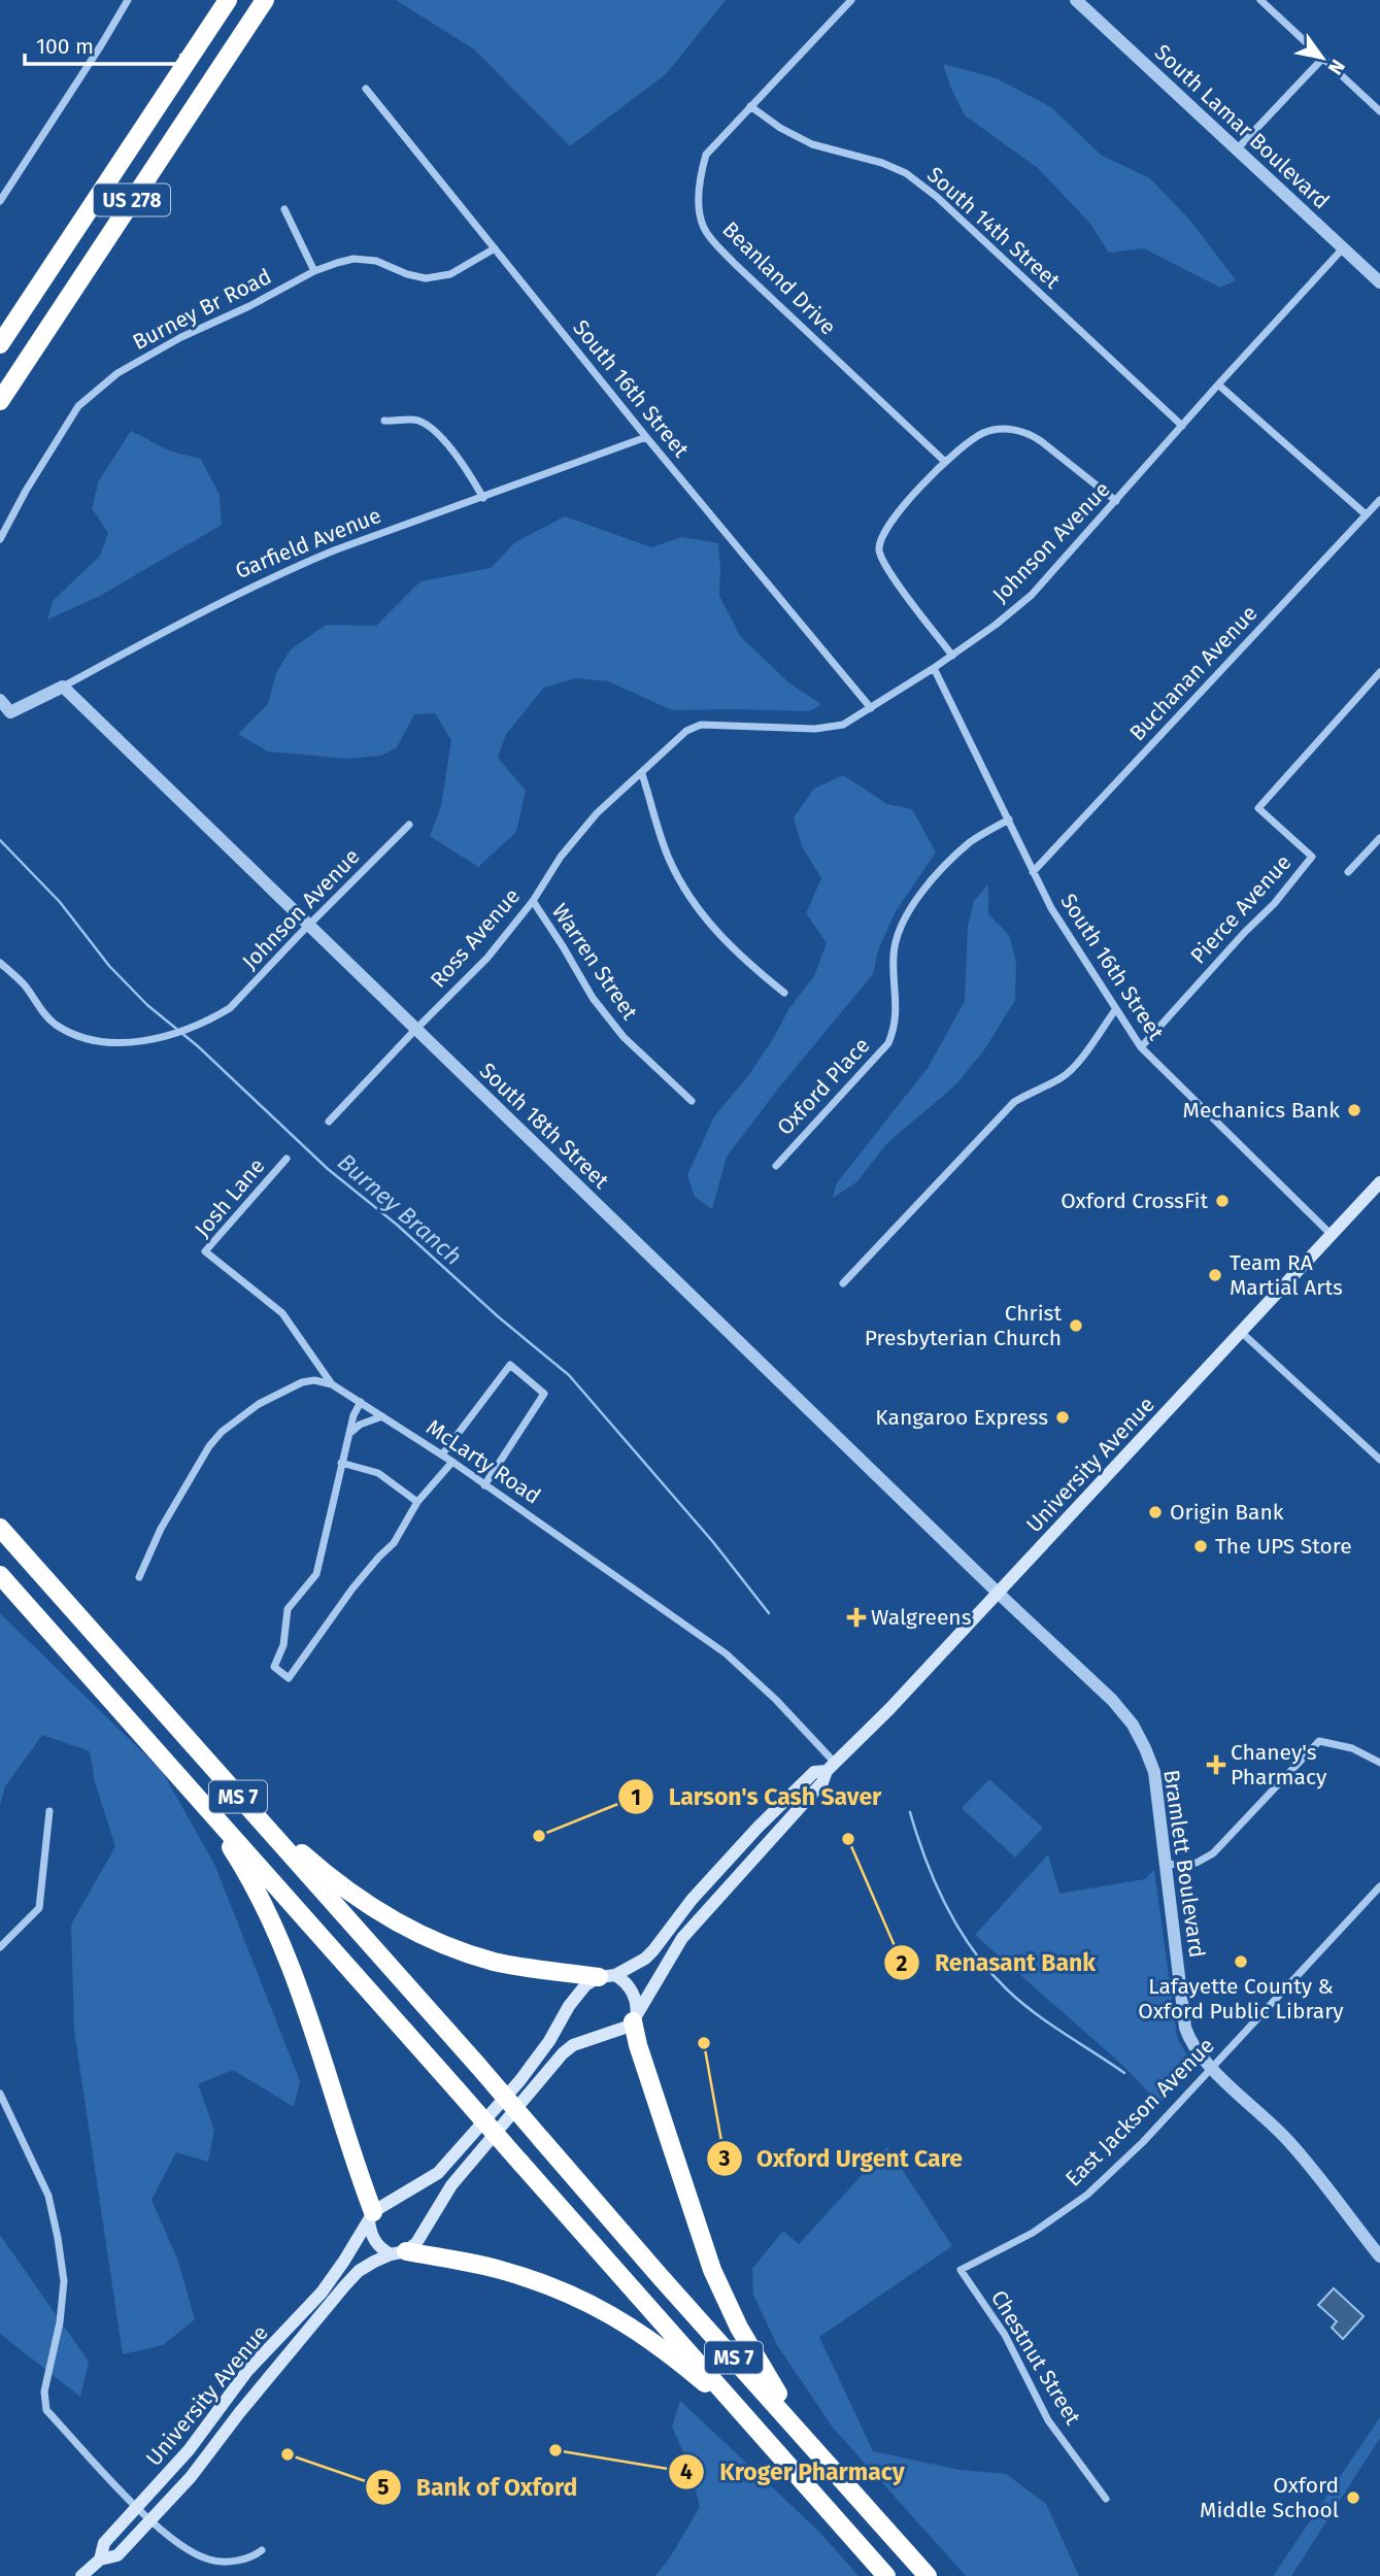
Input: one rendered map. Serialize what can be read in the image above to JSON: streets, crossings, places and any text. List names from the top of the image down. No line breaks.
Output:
{"streets":{"highway":["US 278","MS 7"],"main road":["University Avenue"],"street":["South Lamar Boulevard","South 14th Street","Beanland Drive","Burney Br Road","South 16th Street","Johnson Avenue","Garfield Avenue","Buchanan Avenue","Pierce Avenue","Ross Avenue","Warren Street","Oxford Place","South 18th Street","Josh Lane","McLarty Road","Bramlett Boulevard","East Jackson Avenue","Chestnut Street"]},"crossings":[["South Lamar Boulevard","Johnson Avenue"],["South 14th Street","Beanland Drive"],["South 14th Street","Johnson Avenue"],["Burney Br Road","South 16th Street"],["South 16th Street","Johnson Avenue"],["South 16th Street","Garfield Avenue"],["South 16th Street","Buchanan Avenue"],["South 16th Street","Pierce Avenue"],["South 16th Street","Oxford Place"],["South 16th Street","University Avenue"],["Johnson Avenue","Ross Avenue"],["Johnson Avenue","South 18th Street"],["Garfield Avenue","South 18th Street"],["Ross Avenue","Warren Street"],["Ross Avenue","South 18th Street"],["South 18th Street","University Avenue"],["South 18th Street","Bramlett Boulevard"],["Josh Lane","McLarty Road"],["McLarty Road","University Avenue"],["University Avenue","Bramlett Boulevard"],["Bramlett Boulevard","East Jackson Avenue"],["East Jackson Avenue","Chestnut Street"]],"water":["Burney Branch"],"places":{"other":["Mechanics Bank","Oxford CrossFit","Team RA Martial Arts","Christ Presbyterian Church","Kangaroo Express","Origin Bank","The UPS Store","Larson's Cash Saver","Renasant Bank","Lafayette County & Oxford Public Library","Oxford Urgent Care","Kroger Pharmacy","Bank of Oxford","Oxford Middle School"],"health":["Walgreens","Chaney's Pharmacy"]},"scale_bar":"100 m","north":"bottom right"}
